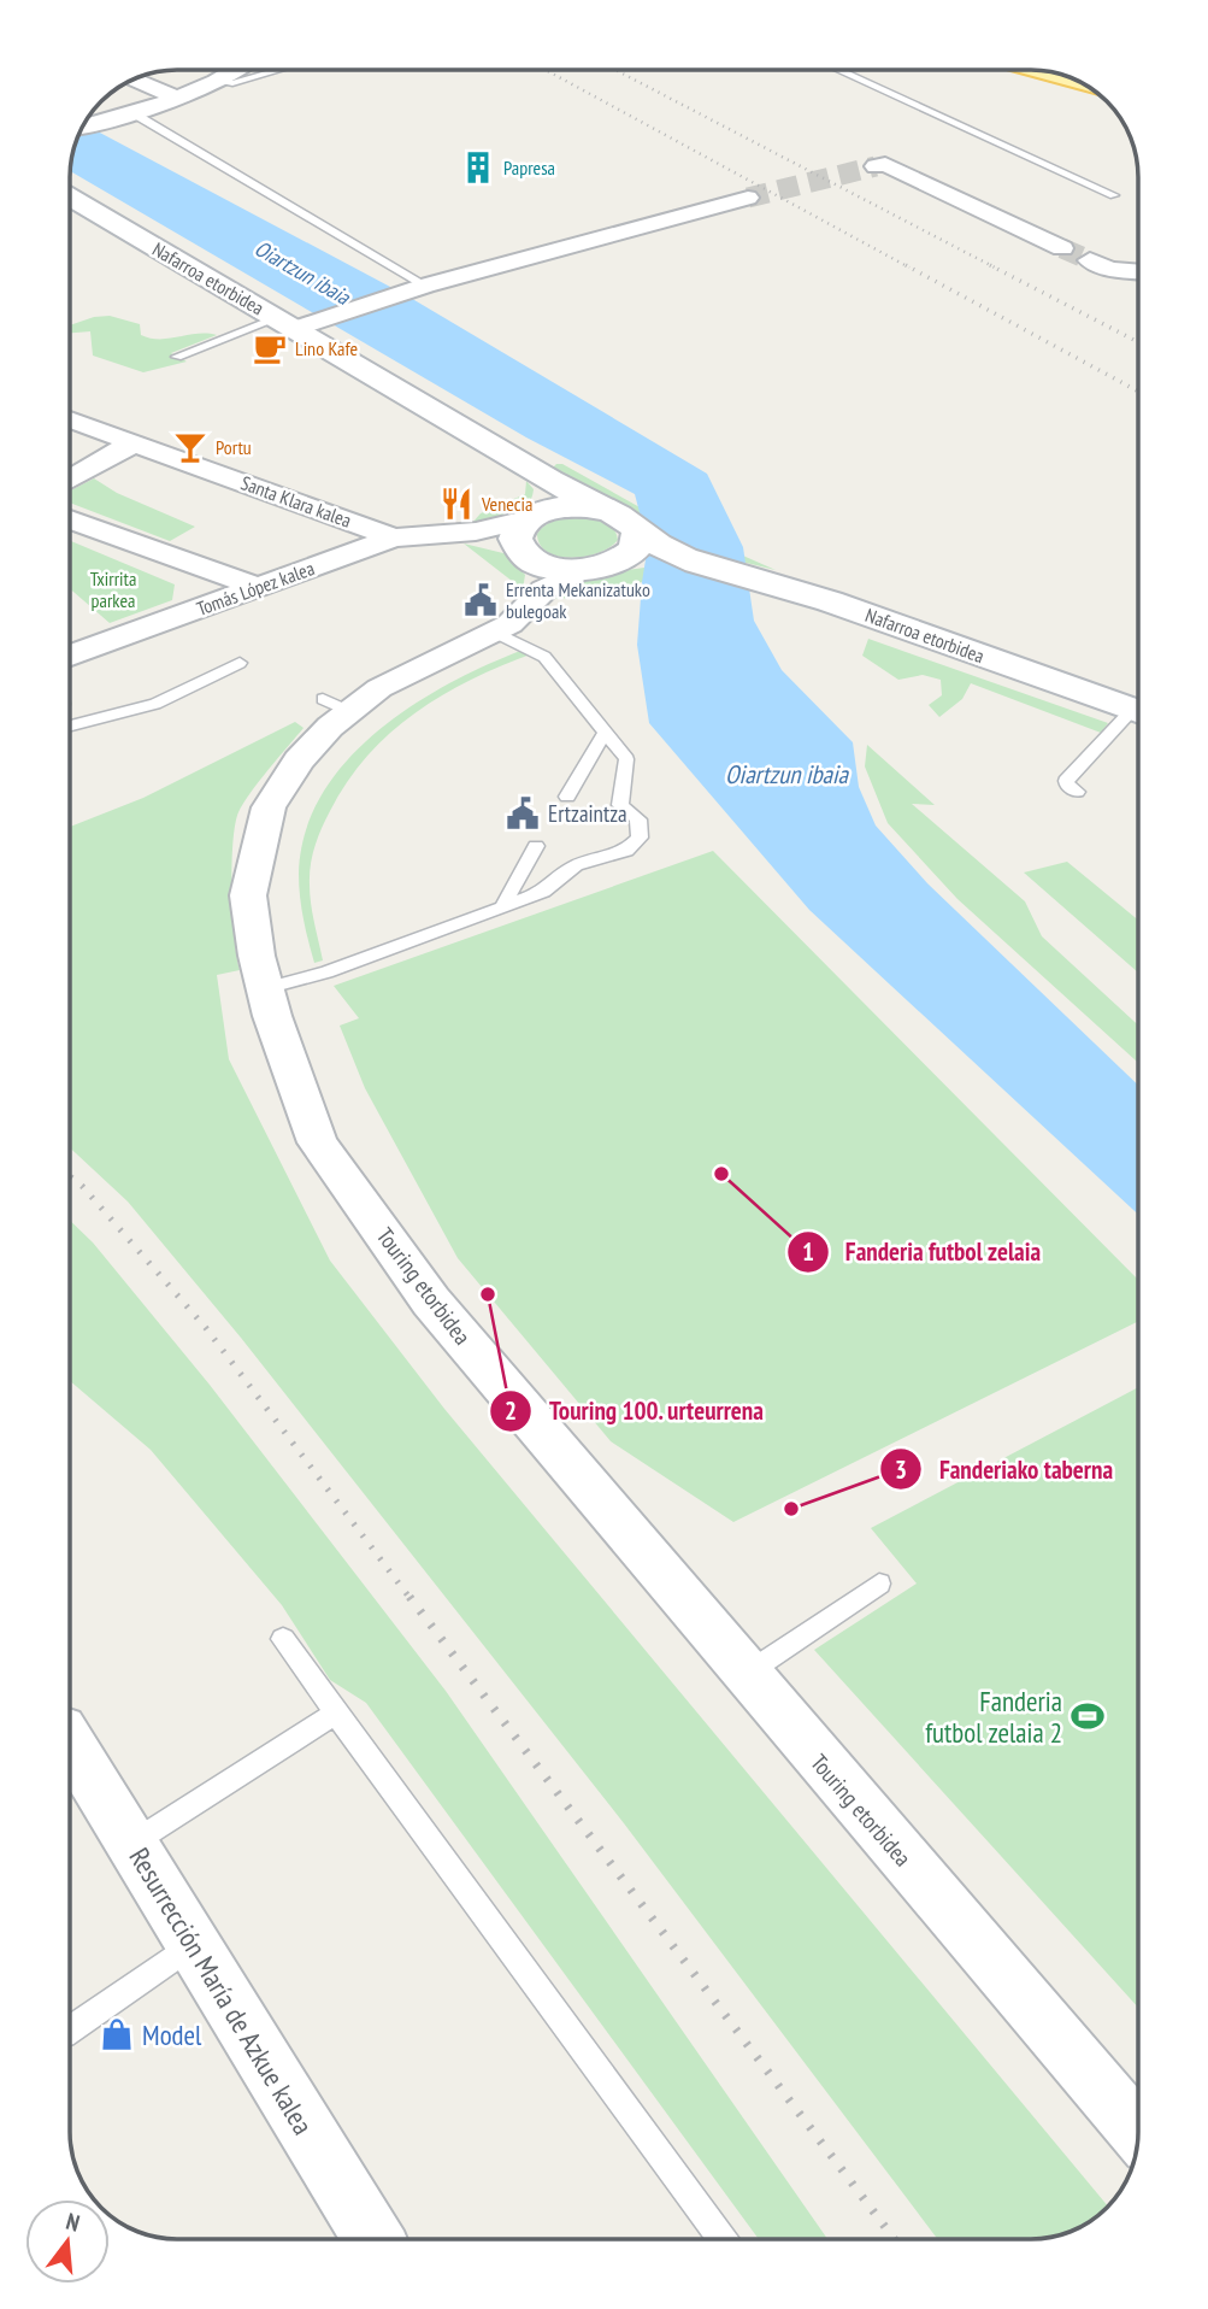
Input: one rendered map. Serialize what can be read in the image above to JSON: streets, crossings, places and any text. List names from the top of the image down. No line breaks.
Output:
{"streets":{"main road":["Nafarroa etorbidea"],"street":["Santa Klara kalea","Tomás López kalea","Touring etorbidea","Resurrección María de Azkue kalea"]},"crossings":[["Nafarroa etorbidea","Tomás López kalea"],["Nafarroa etorbidea","Touring etorbidea"],["Santa Klara kalea","Tomás López kalea"],["Tomás López kalea","Touring etorbidea"]],"water":["Oiartzun ibaia"],"parks":["Txirrita parkea"],"places":{"building":["Papresa"],"cafe":["Lino Kafe"],"bar":["Portu"],"restaurant":["Venecia"],"public building":["Errenta Mekanizatuko bulegoak","Ertzaintza"],"other":["Fanderia futbol zelaia","Touring 100. urteurrena","Fanderiako taberna"],"sports":["Fanderia futbol zelaia 2"],"shop":["Model"]},"north":"top"}
